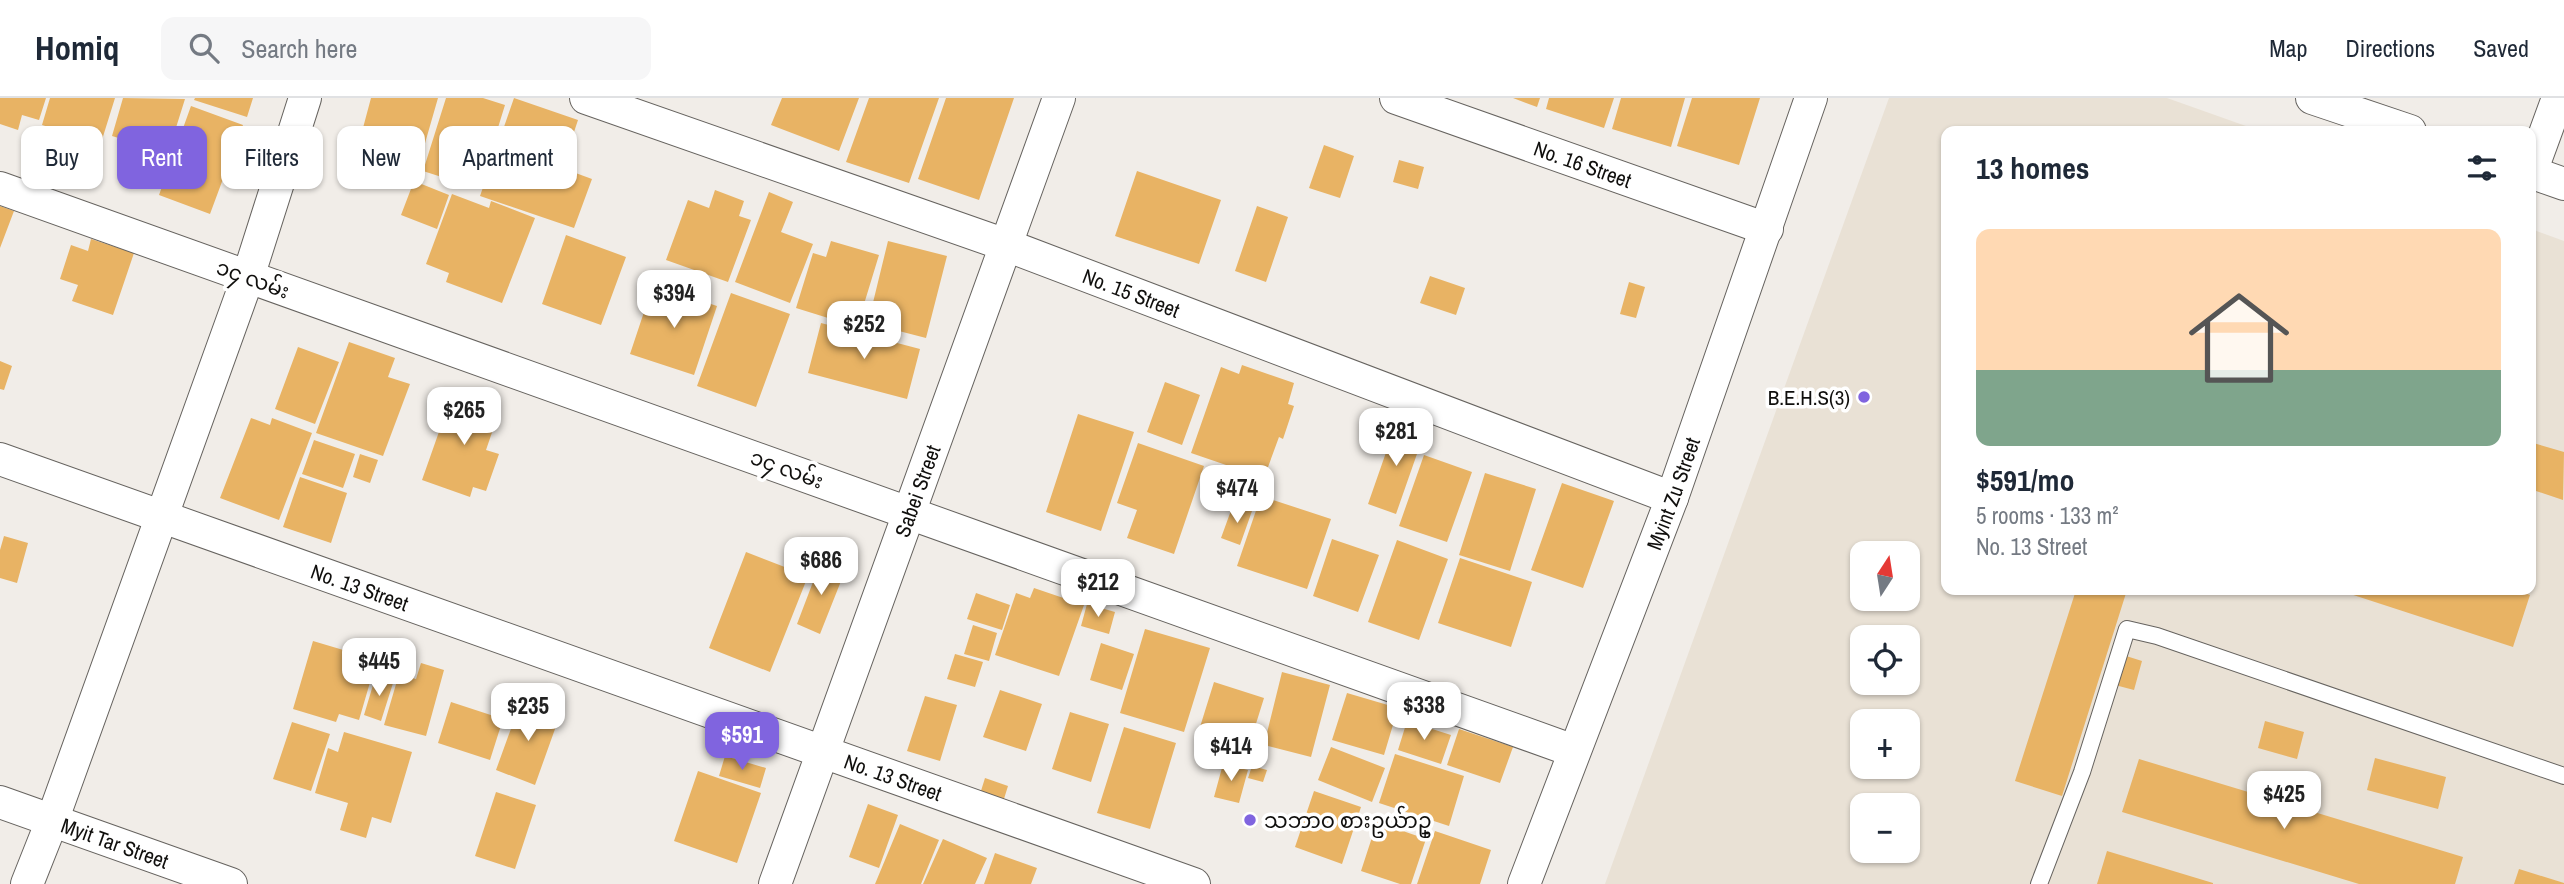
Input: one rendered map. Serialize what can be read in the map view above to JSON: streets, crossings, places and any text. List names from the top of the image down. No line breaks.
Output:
{"streets":{"street":["No. 16 Street","၁၄ လမ်း","No. 15 Street","Sabei Street","Myint Zu Street","No. 13 Street","Myit Tar Street"]},"crossings":[["No. 16 Street","Myint Zu Street"],["၁၄ လမ်း","Sabei Street"],["၁၄ လမ်း","Myint Zu Street"],["No. 15 Street","Sabei Street"],["No. 15 Street","Myint Zu Street"],["Sabei Street","No. 13 Street"]],"places":["B.E.H.S(3)","သဘာဝ စားဥယ်ာဥ္"],"north":"top","page":{"header":"Homiq","search":"Search here","nav":["Map","Directions","Saved"],"chip":["Buy","Rent","Filters","New","Apartment"],"heading":"13 homes","list":[{"name":"$591/mo","note":"5 rooms · 133 m² · No. 13 Street"}],"price":["$394","$252","$265","$281","$474","$686","$212","$445","$338","$235","$591","$414","$425"],"map_buttons":["+","−"]}}
